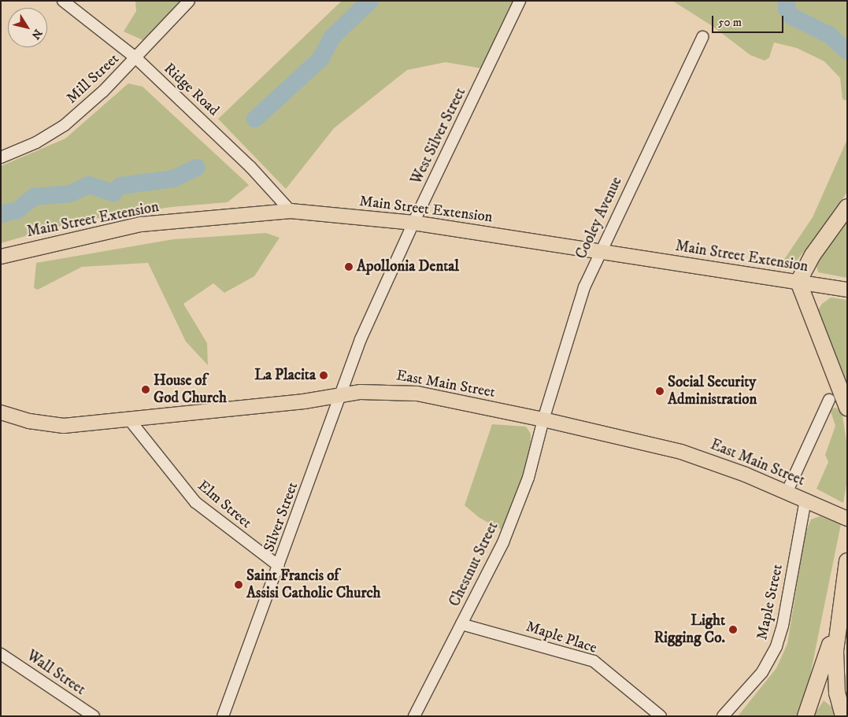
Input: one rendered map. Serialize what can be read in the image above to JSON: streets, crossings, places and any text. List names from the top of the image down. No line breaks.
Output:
{"streets":{"main road":["Main Street Extension","East Main Street"],"street":["Mill Street","Ridge Road","West Silver Street","Cooley Avenue","Elm Street","Silver Street","Chestnut Street","Maple Street","Maple Place","Wall Street"]},"crossings":[["Mill Street","Ridge Road"],["Ridge Road","Main Street Extension"],["West Silver Street","Main Street Extension"],["West Silver Street","East Main Street"],["West Silver Street","Silver Street"],["Main Street Extension","Cooley Avenue"],["Cooley Avenue","East Main Street"],["Cooley Avenue","Chestnut Street"],["East Main Street","Elm Street"],["East Main Street","Silver Street"],["East Main Street","Chestnut Street"],["East Main Street","Maple Street"],["Elm Street","Silver Street"],["Chestnut Street","Maple Place"]],"places":["Apollonia Dental","La Placita","House of God Church","Social Security Administration","Saint Francis of Assisi Catholic Church","Light Rigging Co."],"scale_bar":"50 m","north":"bottom right"}
